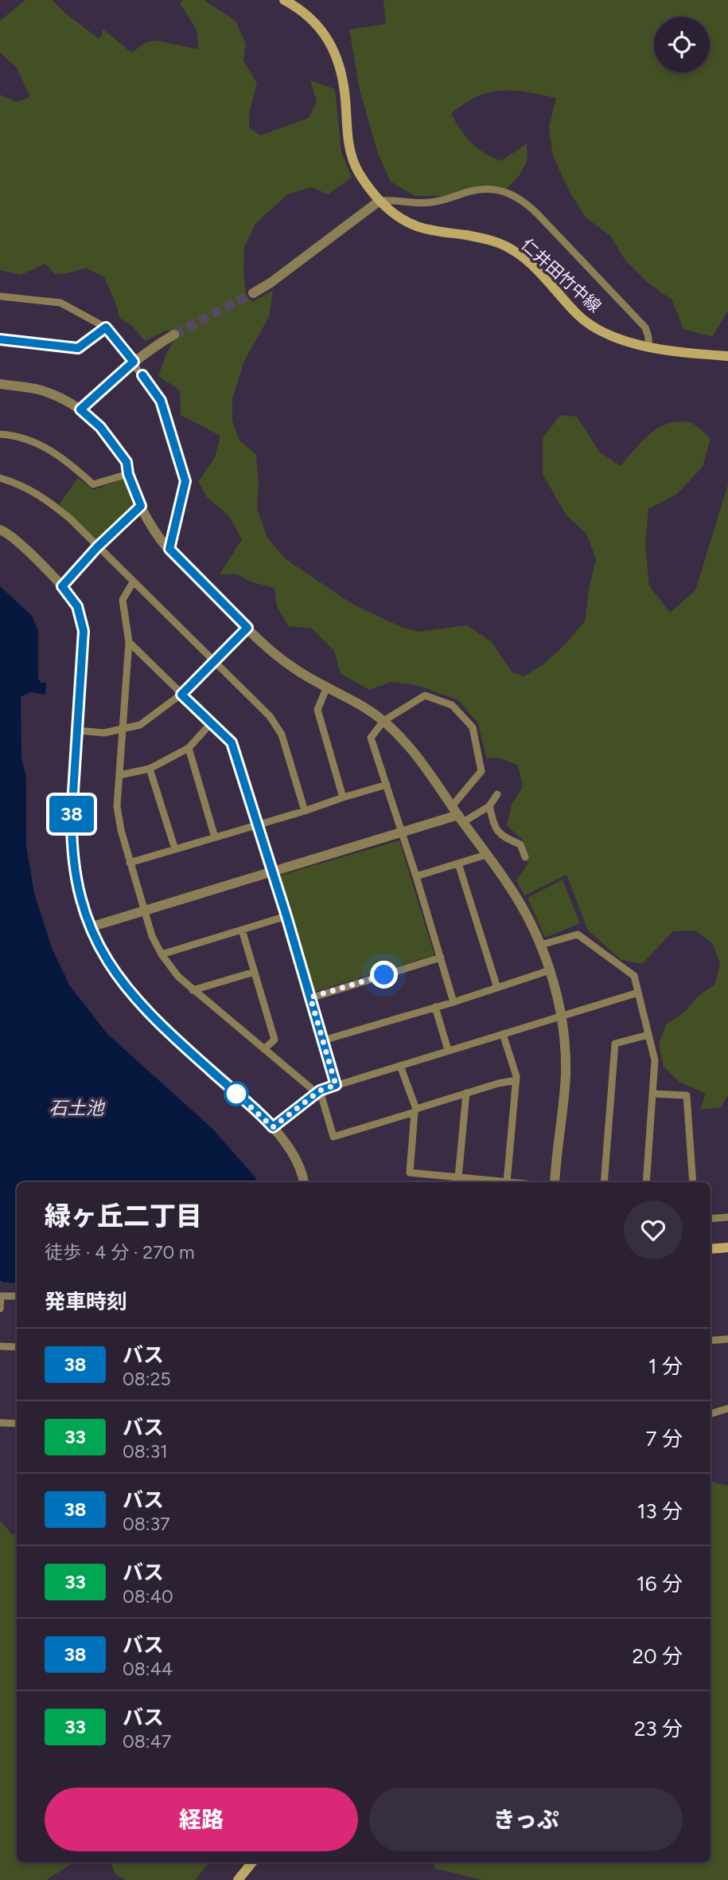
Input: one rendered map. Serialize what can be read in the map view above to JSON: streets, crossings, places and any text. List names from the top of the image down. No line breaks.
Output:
{"streets":{"main road":["仁井田竹中線"]},"water":["石土池"],"lines":["bus line 38"],"page":{"on_map":"38","heading":[["緑ヶ丘二丁目","徒歩 · 4 分 · 270 m"],"発車時刻"],"list":[{"mark":"38","name":"バス","note":"08:25","value":"1 分"},{"mark":"33","name":"バス","note":"08:31","value":"7 分"},{"mark":"38","name":"バス","note":"08:37","value":"13 分"},{"mark":"33","name":"バス","note":"08:40","value":"16 分"},{"mark":"38","name":"バス","note":"08:44","value":"20 分"},{"mark":"33","name":"バス","note":"08:47","value":"23 分"}],"buttons":["経路","きっぷ"]}}
